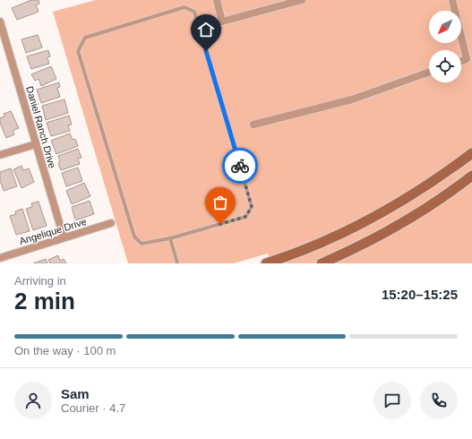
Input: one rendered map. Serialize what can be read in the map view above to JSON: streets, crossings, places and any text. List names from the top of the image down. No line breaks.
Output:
{"streets":{"street":["Daniel Ranch Drive","Angelique Drive"]},"crossings":[["Daniel Ranch Drive","Angelique Drive"]],"north":"bottom left","page":{"heading":["2 min","Arriving in","15:20–15:25"],"panel":["Sam","Courier · 4.7"],"bar":"On the way · 100 m"}}
